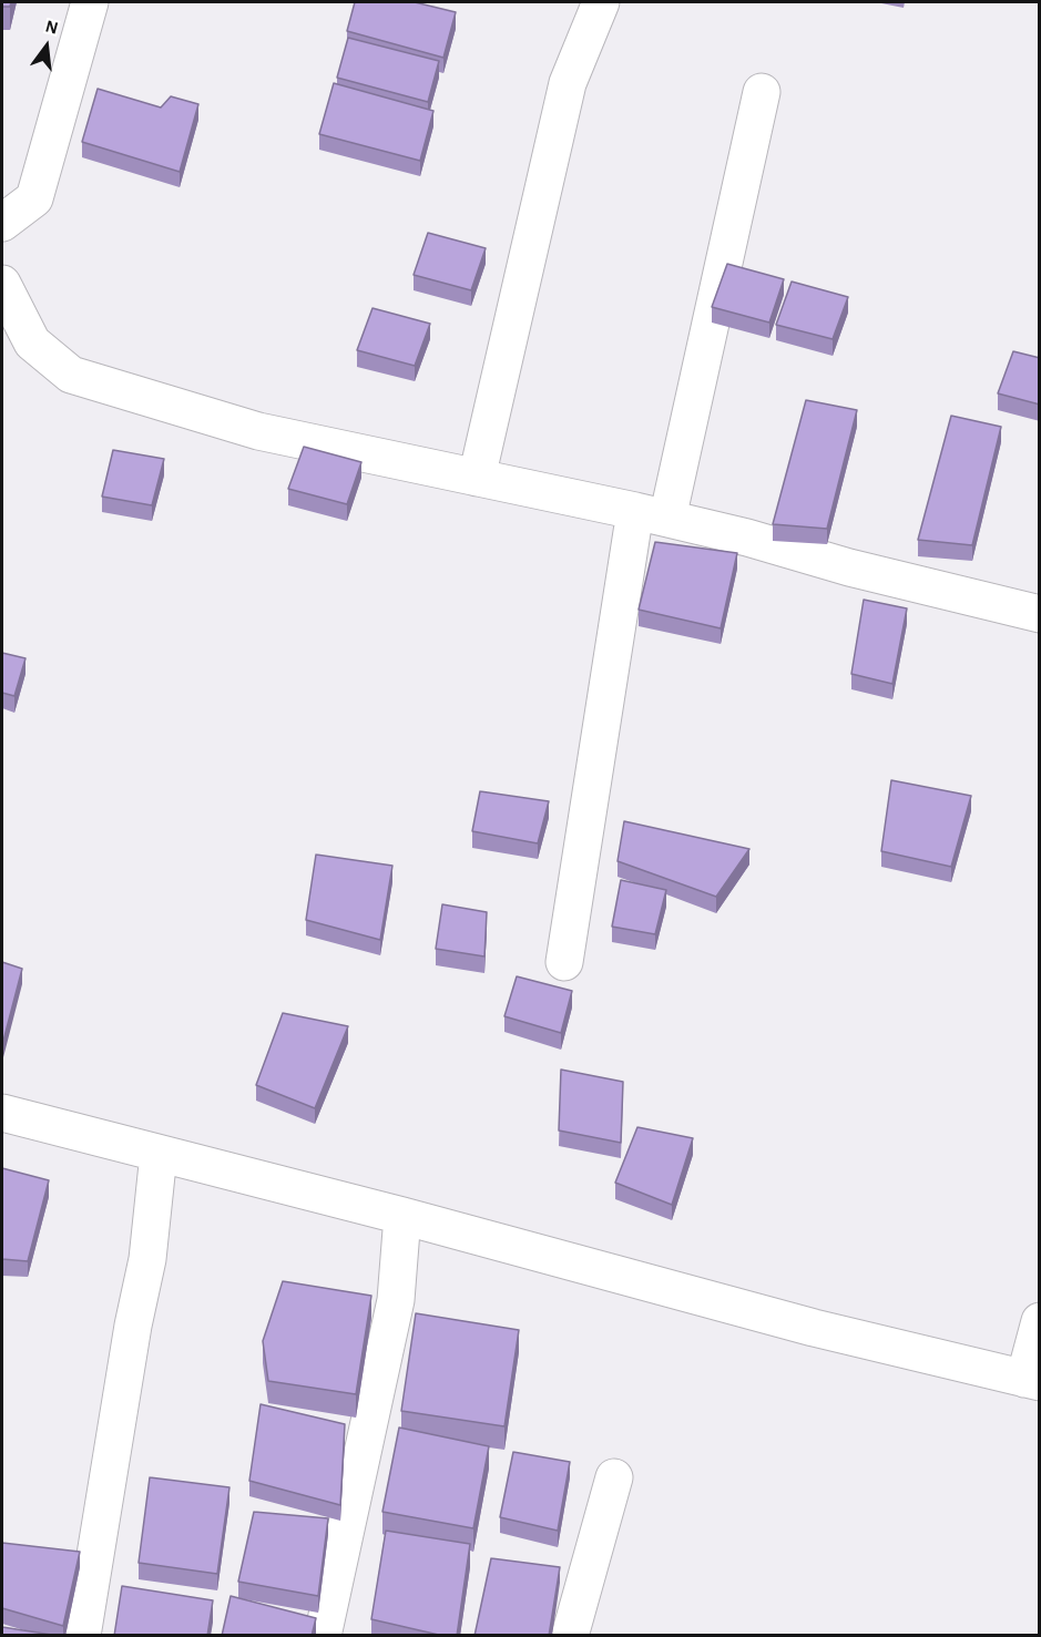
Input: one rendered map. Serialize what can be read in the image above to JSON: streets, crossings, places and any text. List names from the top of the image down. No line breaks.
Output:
{"north":"top"}
